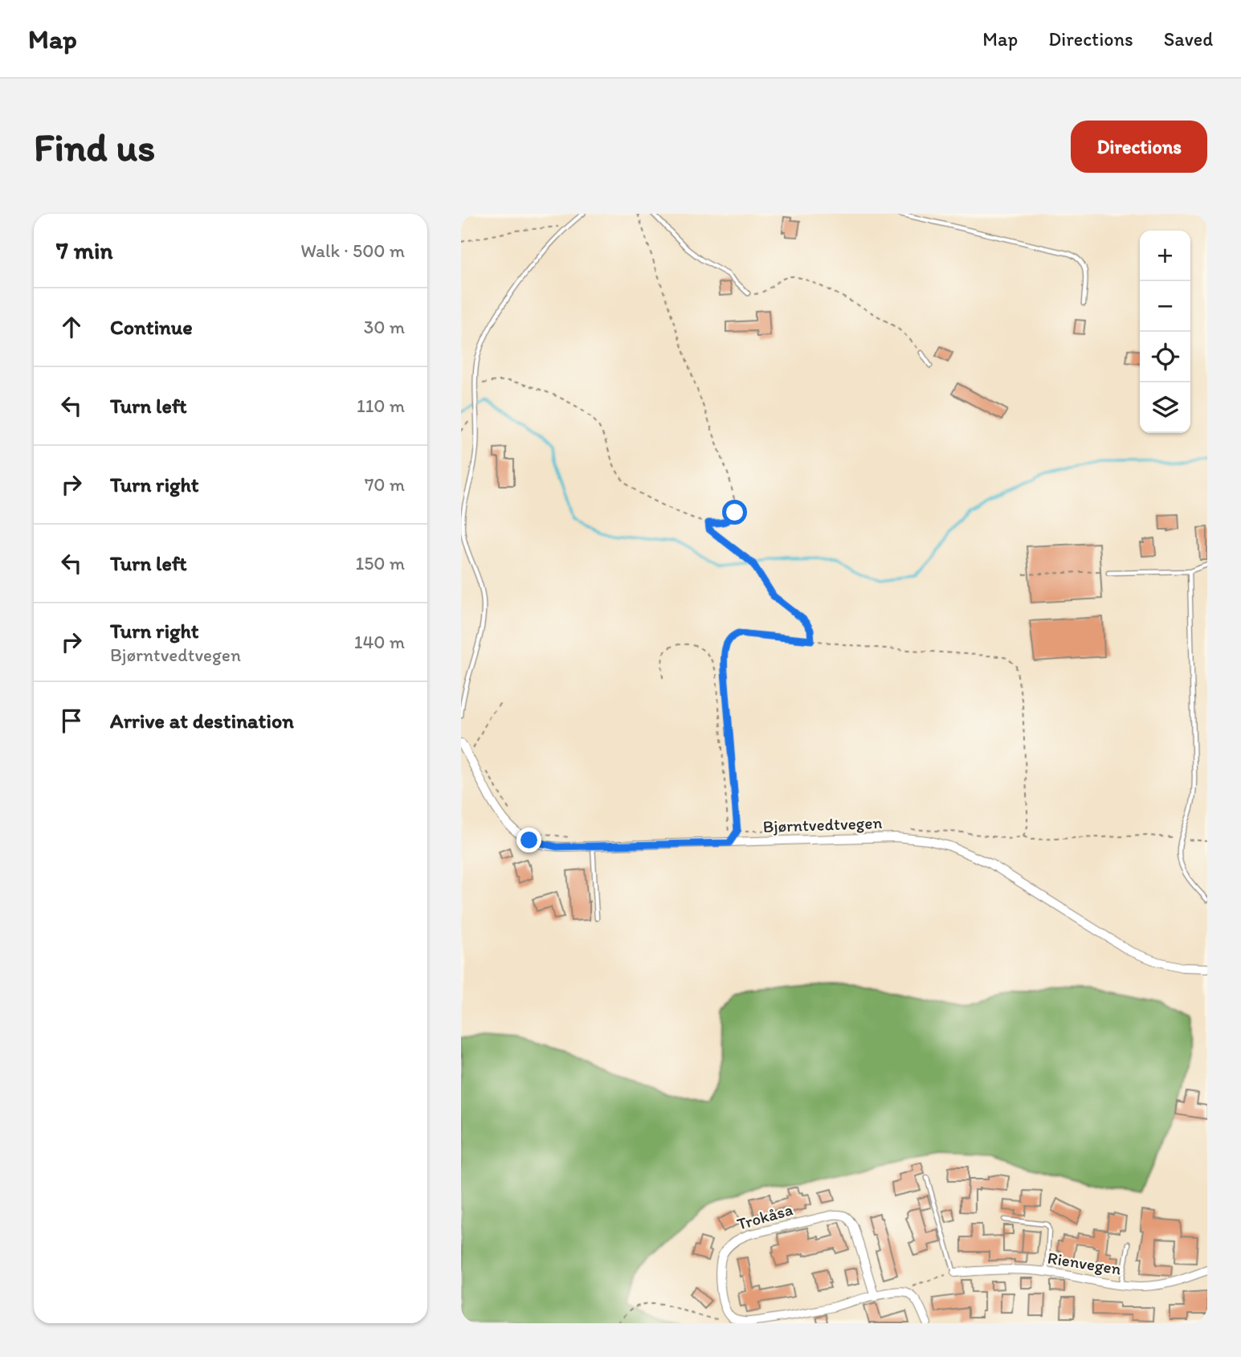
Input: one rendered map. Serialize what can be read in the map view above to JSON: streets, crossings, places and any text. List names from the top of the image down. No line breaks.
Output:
{"streets":{"street":["Bjørntvedtvegen","Trokåsa","Rienvegen"]},"page":{"header":"Map","nav":["Map","Directions","Saved"],"buttons":"Directions","title":"Find us","heading":["7 min","Walk · 500 m"],"map_buttons":["+","−"],"list":[["Continue","30 m"],["Turn left","110 m"],["Turn right","70 m"],["Turn left","150 m"],["Turn right","Bjørntvedtvegen","140 m"],"Arrive at destination"]}}
